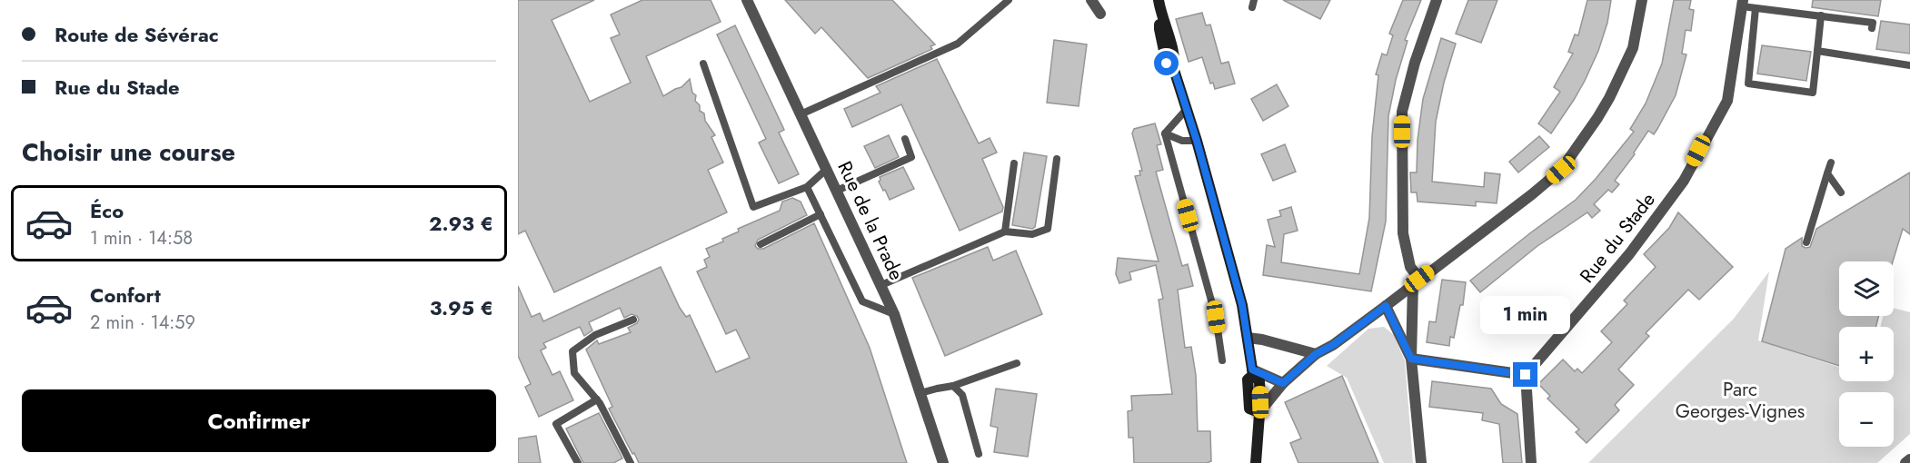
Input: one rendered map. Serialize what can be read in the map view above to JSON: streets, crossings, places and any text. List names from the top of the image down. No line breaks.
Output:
{"streets":{"street":["Rue de la Prade","Rue du Stade"]},"parks":["Parc Georges-Vignes"],"page":{"banner":["Route de Sévérac","Rue du Stade"],"heading":"Choisir une course","list":[{"name":"Éco","note":"1 min · 14:58","value":"2.93 €"},{"name":"Confort","note":"2 min · 14:59","value":"3.95 €"}],"map_buttons":["+","−"],"bubble":"1 min","buttons":"Confirmer"}}
